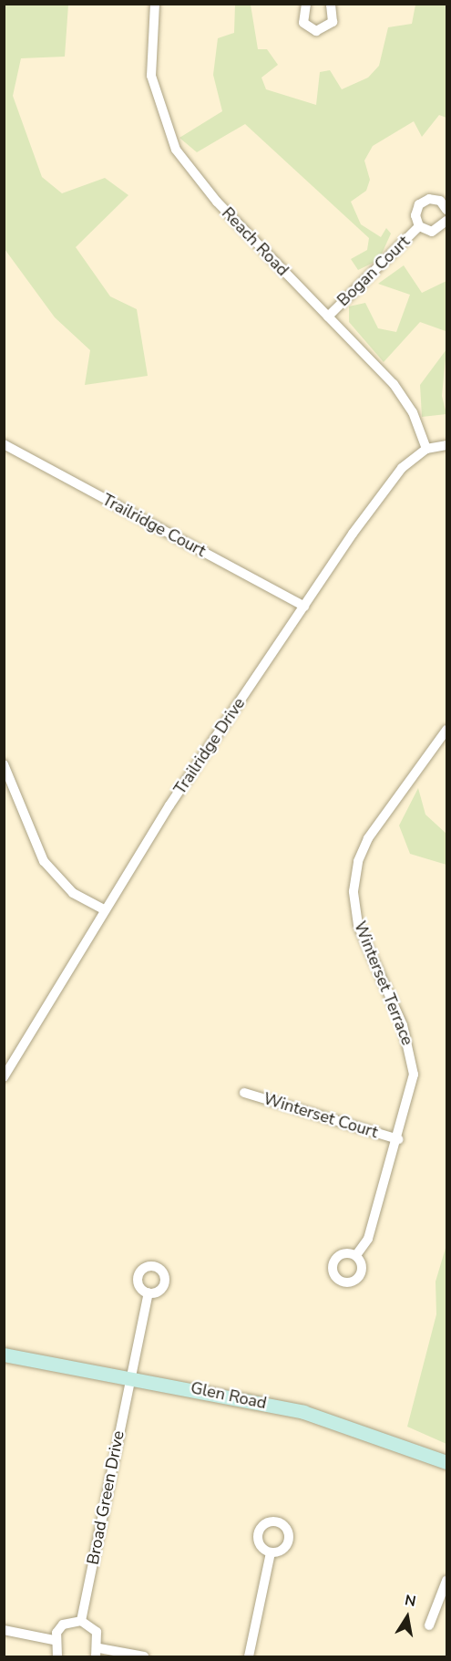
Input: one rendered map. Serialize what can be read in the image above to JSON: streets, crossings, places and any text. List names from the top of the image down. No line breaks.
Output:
{"streets":{"main road":["Glen Road"],"street":["Reach Road","Bogan Court","Trailridge Court","Trailridge Drive","Winterset Terrace","Winterset Court","Broad Green Drive"]},"crossings":[["Reach Road","Bogan Court"],["Reach Road","Trailridge Drive"],["Trailridge Court","Trailridge Drive"],["Winterset Terrace","Winterset Court"],["Glen Road","Broad Green Drive"]],"north":"top"}
